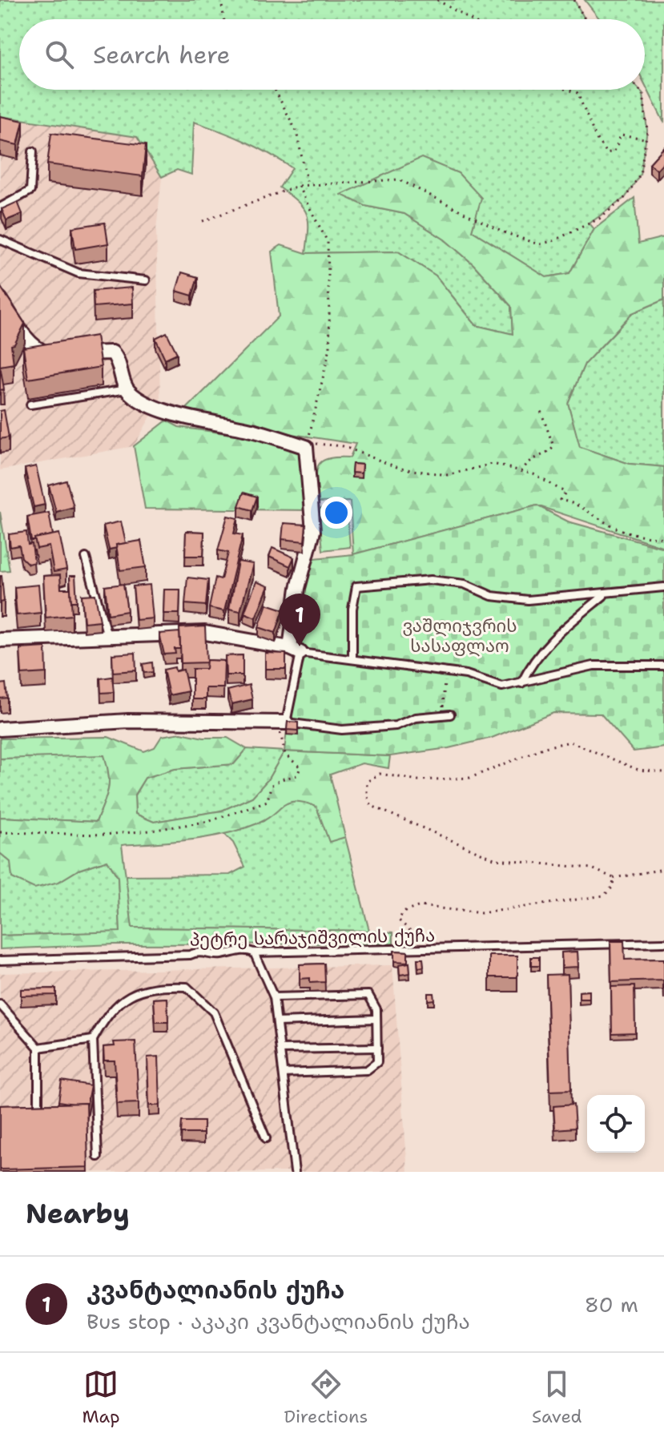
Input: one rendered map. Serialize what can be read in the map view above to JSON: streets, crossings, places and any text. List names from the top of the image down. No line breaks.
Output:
{"streets":{"lane":["პეტრე სარაჯიშვილის ქუჩა"]},"parks":["ვაშლიჯვრის სასაფლაო"],"page":{"search":"Search here","pins":"1","heading":"Nearby","list":[{"mark":"1","name":"კვანტალიანის ქუჩა","note":"Bus stop · აკაკი კვანტალიანის ქუჩა","value":"80 m"}],"nav":["Map","Directions","Saved"]}}
